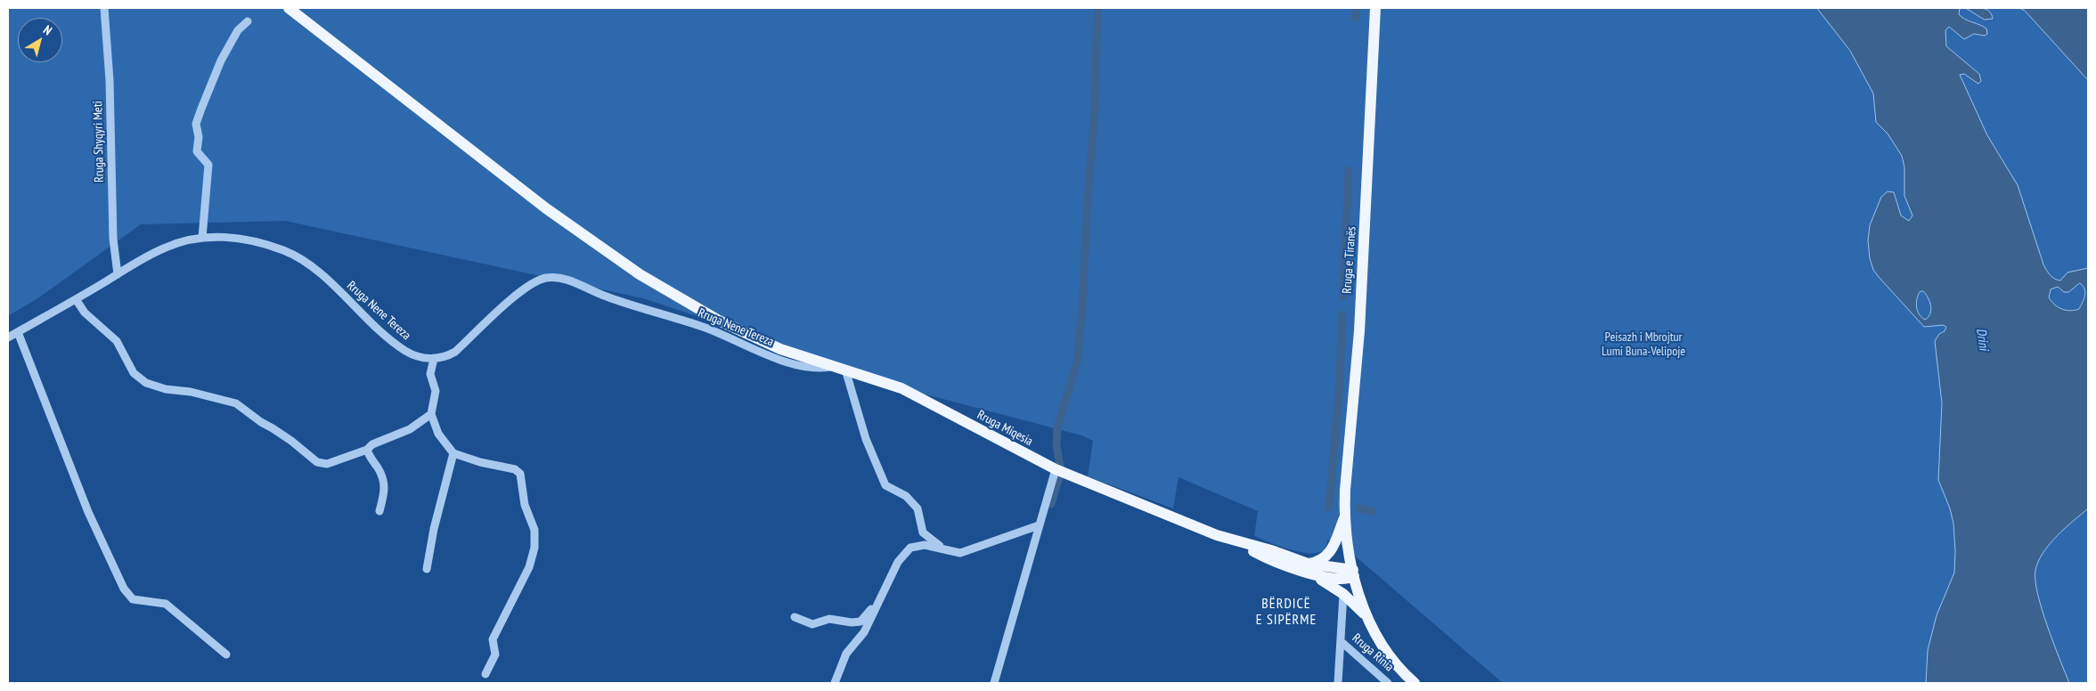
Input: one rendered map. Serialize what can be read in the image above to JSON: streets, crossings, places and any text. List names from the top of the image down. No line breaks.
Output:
{"streets":{"main road":["Rruga e Tiranës","Rruga Miqesia"],"street":["Rruga Shyqyri Meti","Rruga Nene Tereza","Rruga Rinia"]},"crossings":[["Rruga Shyqyri Meti","Rruga Nene Tereza"],["Rruga Nene Tereza","Rruga Miqesia"]],"districts":["BËRDICË E SIPËRME"],"water":["Drini"],"parks":["Peisazh i Mbrojtur Lumi Buna-Velipoje"],"north":"top right"}
